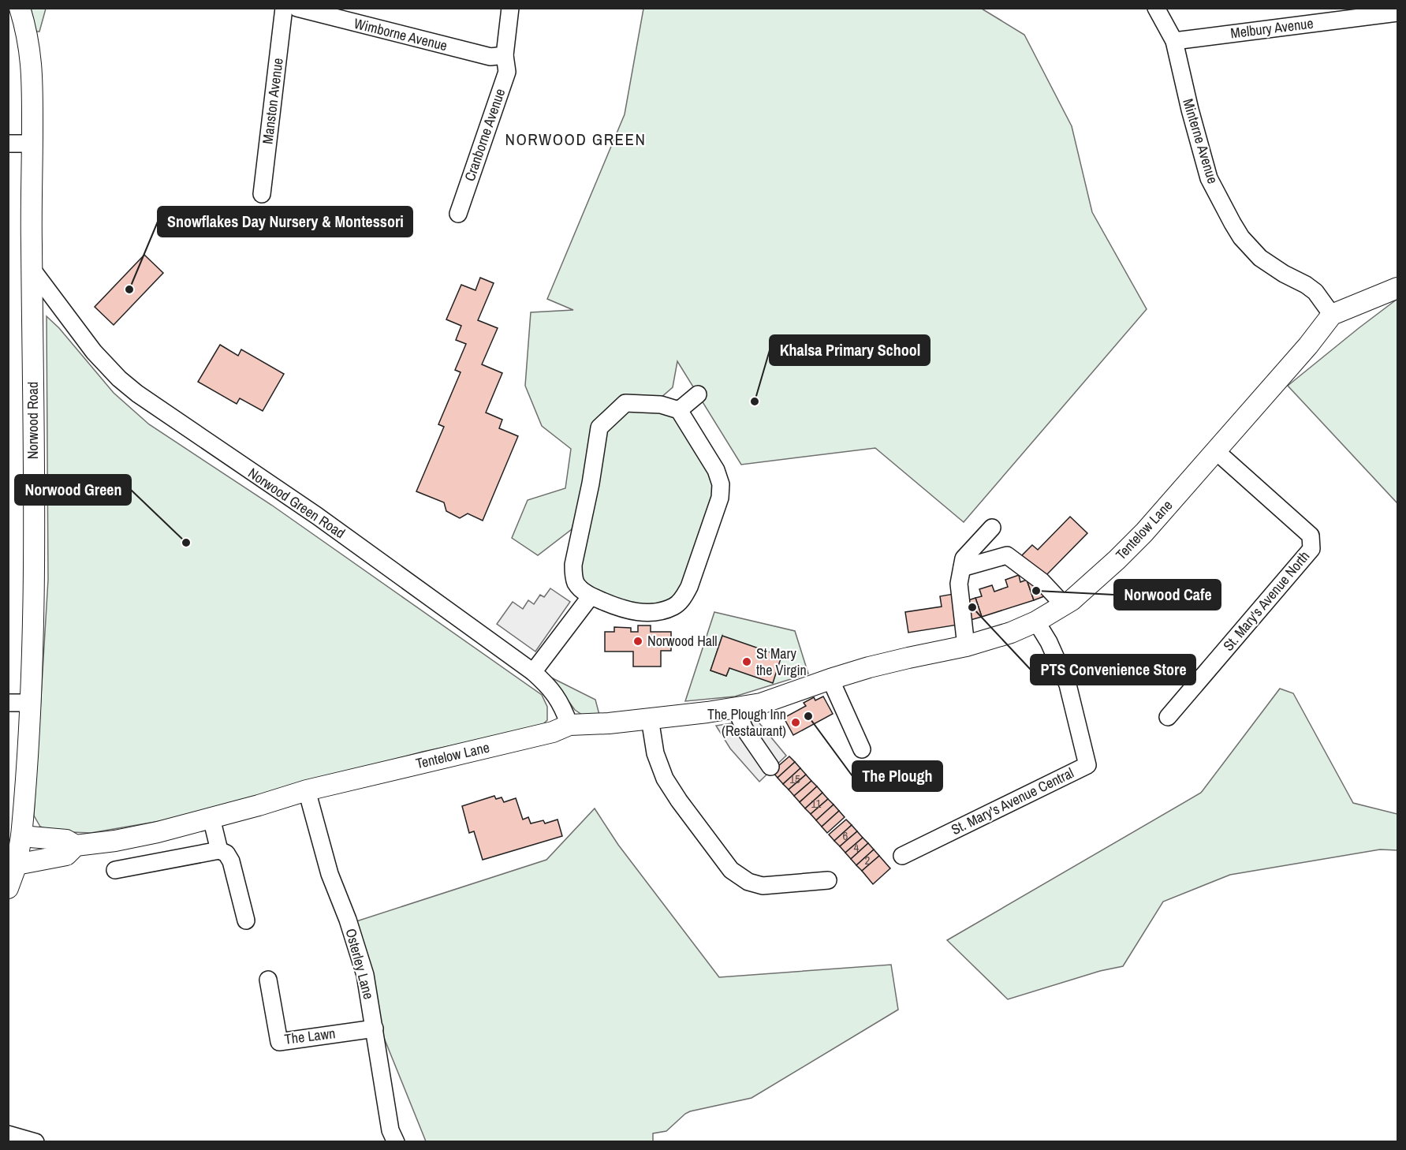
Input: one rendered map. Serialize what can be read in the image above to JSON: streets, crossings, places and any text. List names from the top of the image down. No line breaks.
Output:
{"streets":{"main road":["Norwood Road","Tentelow Lane"],"street":["Melbury Avenue","Wimborne Avenue","Manston Avenue","Cranborne Avenue","Minterne Avenue","Norwood Green Road","St. Mary's Avenue North","St. Mary's Avenue Central","Osterley Lane","The Lawn"]},"crossings":[["Melbury Avenue","Minterne Avenue"],["Wimborne Avenue","Cranborne Avenue"],["Minterne Avenue","Tentelow Lane"],["Norwood Road","Norwood Green Road"],["Norwood Road","Tentelow Lane"],["Norwood Green Road","Tentelow Lane"],["Tentelow Lane","St. Mary's Avenue North"],["Tentelow Lane","St. Mary's Avenue Central"],["Tentelow Lane","Osterley Lane"],["Osterley Lane","The Lawn"]],"districts":["NORWOOD GREEN"],"places":["Snowflakes Day Nursery & Montessori","Khalsa Primary School","Norwood Green","Norwood Cafe","PTS Convenience Store","Norwood Hall","St Mary the Virgin","The Plough","The Plough Inn (Restaurant)"],"house_numbers":["15","11","6","4","2"]}
